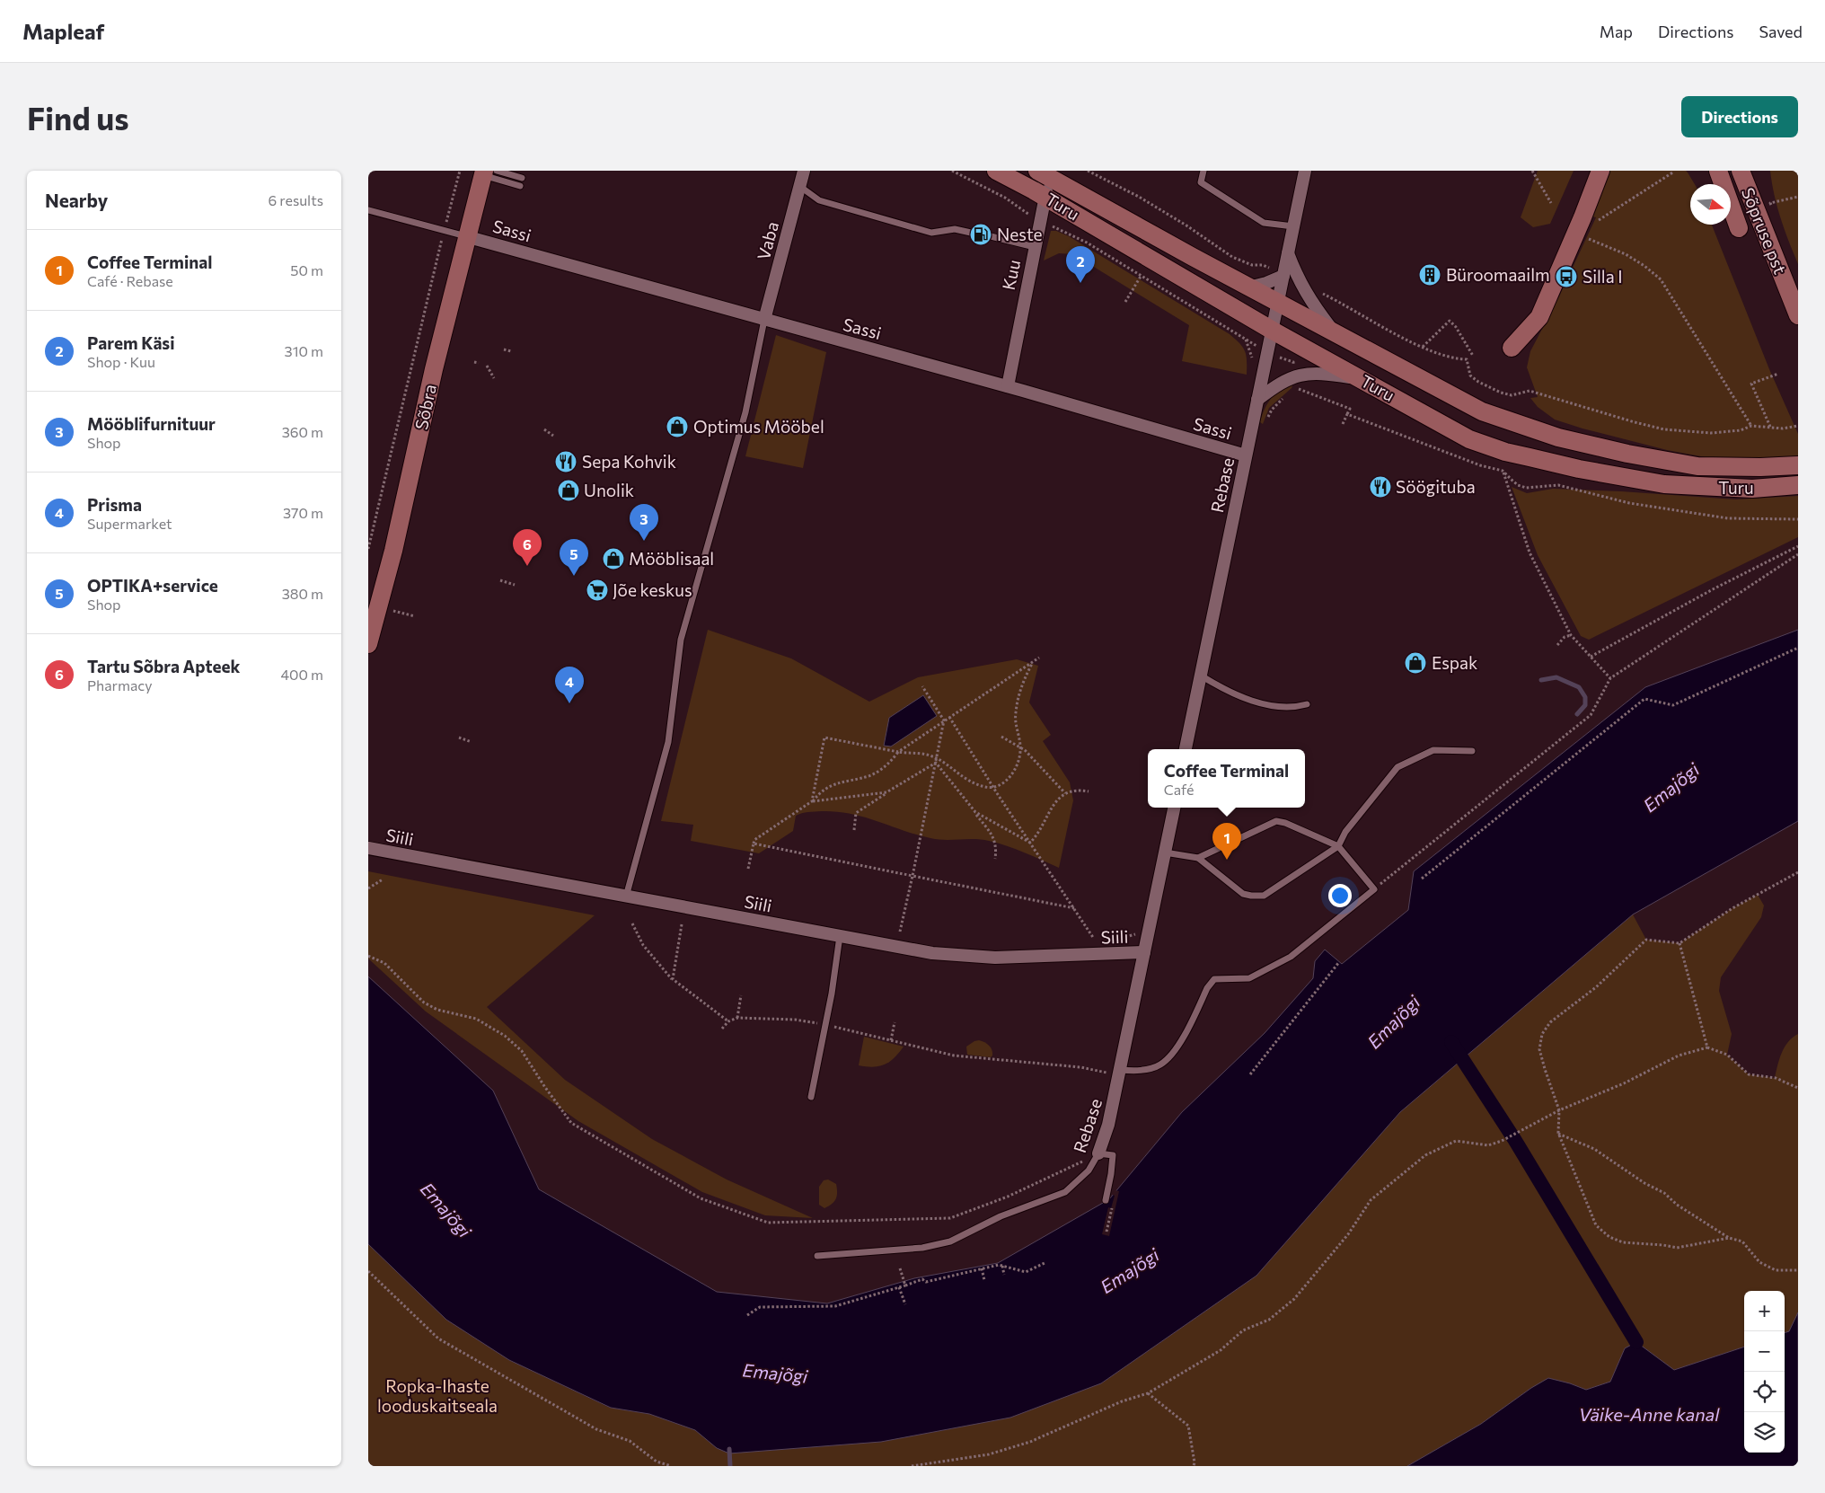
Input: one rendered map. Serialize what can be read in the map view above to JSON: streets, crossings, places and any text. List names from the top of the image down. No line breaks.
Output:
{"streets":{"main road":["Turu","Sõpruse pst","Sõbra"],"street":["Sassi","Vaba","Kuu","Rebase","Siili"]},"crossings":[["Turu","Kuu"],["Turu","Rebase"],["Sassi","Vaba"],["Sassi","Kuu"],["Sassi","Sõbra"],["Sassi","Rebase"],["Rebase","Siili"]],"water":["Emajõgi","Väike-Anne kanal"],"parks":["Ropka-Ihaste looduskaitseala"],"places":{"fuel station":["Neste"],"building":["Büroomaailm"],"bus stop":["Silla I"],"shop":["Optimus Mööbel","Unolik","Mööblisaal","Espak"],"restaurant":["Sepa Kohvik","Söögituba"],"supermarket":["Jõe keskus"]},"north":"right","page":{"header":"Mapleaf","nav":["Map","Directions","Saved"],"buttons":"Directions","title":"Find us","heading":["Nearby","6 results"],"list":[{"mark":"1","name":"Coffee Terminal","note":"Café · Rebase","value":"50 m"},{"mark":"2","name":"Parem Käsi","note":"Shop · Kuu","value":"310 m"},{"mark":"3","name":"Mööblifurnituur","note":"Shop","value":"360 m"},{"mark":"4","name":"Prisma","note":"Supermarket","value":"370 m"},{"mark":"5","name":"OPTIKA+service","note":"Shop","value":"380 m"},{"mark":"6","name":"Tartu Sõbra Apteek","note":"Pharmacy","value":"400 m"}],"pins":["2","3","6","5","4","1"],"popup":["Coffee Terminal","Café"],"map_buttons":["+","−"]}}
